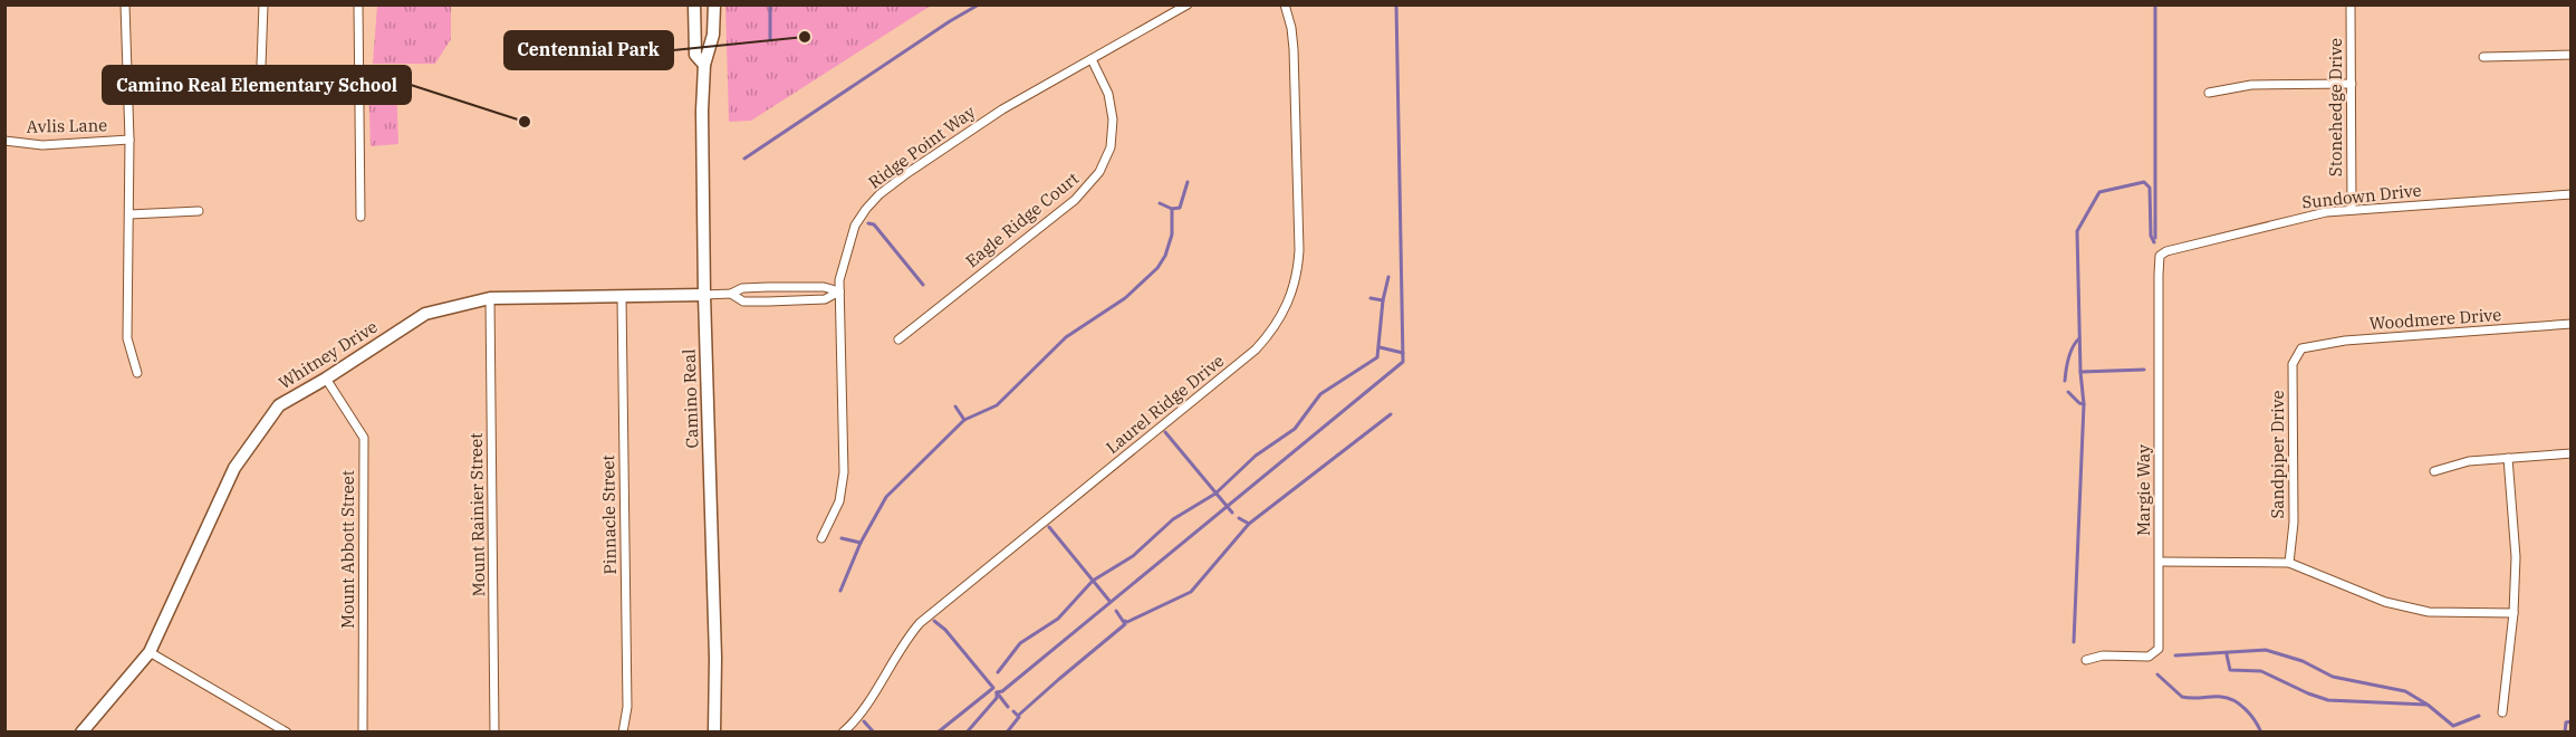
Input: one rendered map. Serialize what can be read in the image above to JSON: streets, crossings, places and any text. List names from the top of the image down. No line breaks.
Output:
{"streets":{"street":["Stonehedge Drive","Avlis Lane","Ridge Point Way","Sundown Drive","Eagle Ridge Court","Woodmere Drive","Whitney Drive","Camino Real","Laurel Ridge Drive","Sandpiper Drive","Margie Way","Mount Rainier Street","Pinnacle Street","Mount Abbott Street"]},"crossings":[["Stonehedge Drive","Sundown Drive"],["Ridge Point Way","Eagle Ridge Court"],["Ridge Point Way","Whitney Drive"],["Sundown Drive","Margie Way"],["Woodmere Drive","Sandpiper Drive"],["Whitney Drive","Camino Real"],["Whitney Drive","Mount Rainier Street"],["Whitney Drive","Pinnacle Street"],["Whitney Drive","Mount Abbott Street"]],"places":["Centennial Park","Camino Real Elementary School"]}
